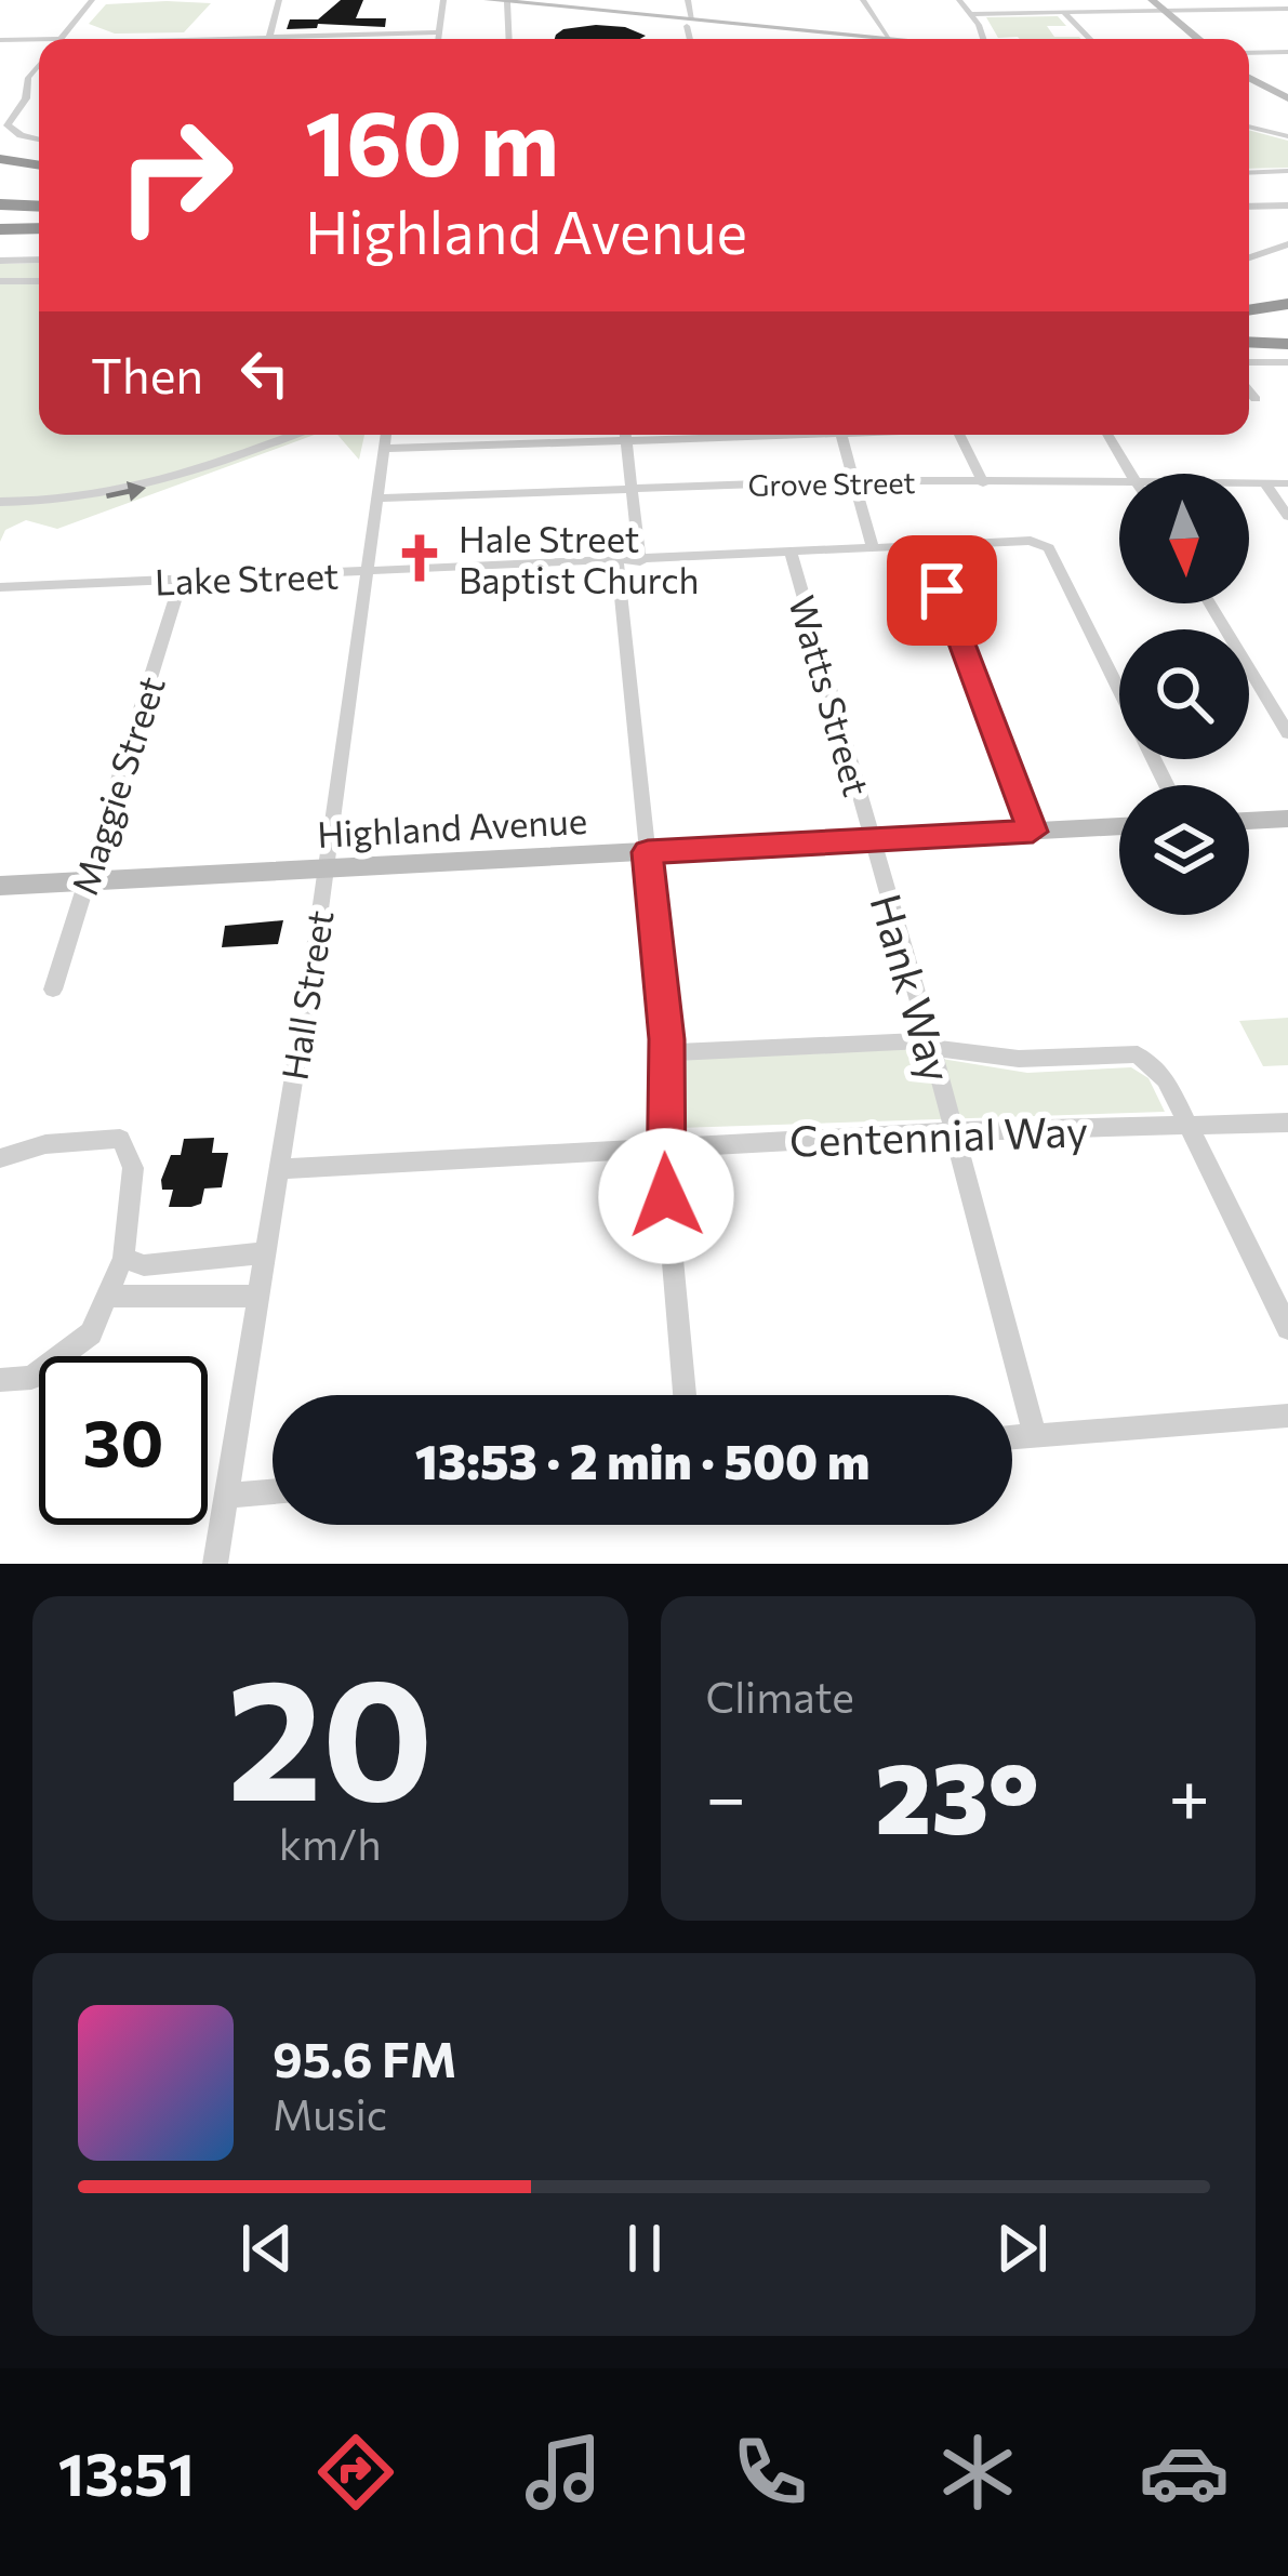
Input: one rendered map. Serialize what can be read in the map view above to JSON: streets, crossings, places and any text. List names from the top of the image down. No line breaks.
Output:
{"streets":{"main road":["Highland Avenue"],"street":["Grove Street","Lake Street","Watts Street","Maggie Street","Hank Way","Hall Street","Centennial Way"]},"crossings":[["Grove Street","Hall Street"],["Lake Street","Watts Street"],["Lake Street","Maggie Street"],["Lake Street","Hall Street"],["Watts Street","Highland Avenue"],["Watts Street","Hank Way"],["Maggie Street","Highland Avenue"],["Highland Avenue","Hank Way"],["Highland Avenue","Hall Street"],["Hank Way","Centennial Way"],["Hall Street","Centennial Way"]],"places":{"church":["Hale Street Baptist Church"]},"north":"bottom","page":{"turn":["160 m","Highland Avenue"],"then":"Then","limit":"30","trip":"13:53 · 2 min · 500 m","tile":[["20","km/h"],"Climate"],"heat":["−","23°","+"],"song":["95.6 FM","Music"],"tabs":"13:51"}}
